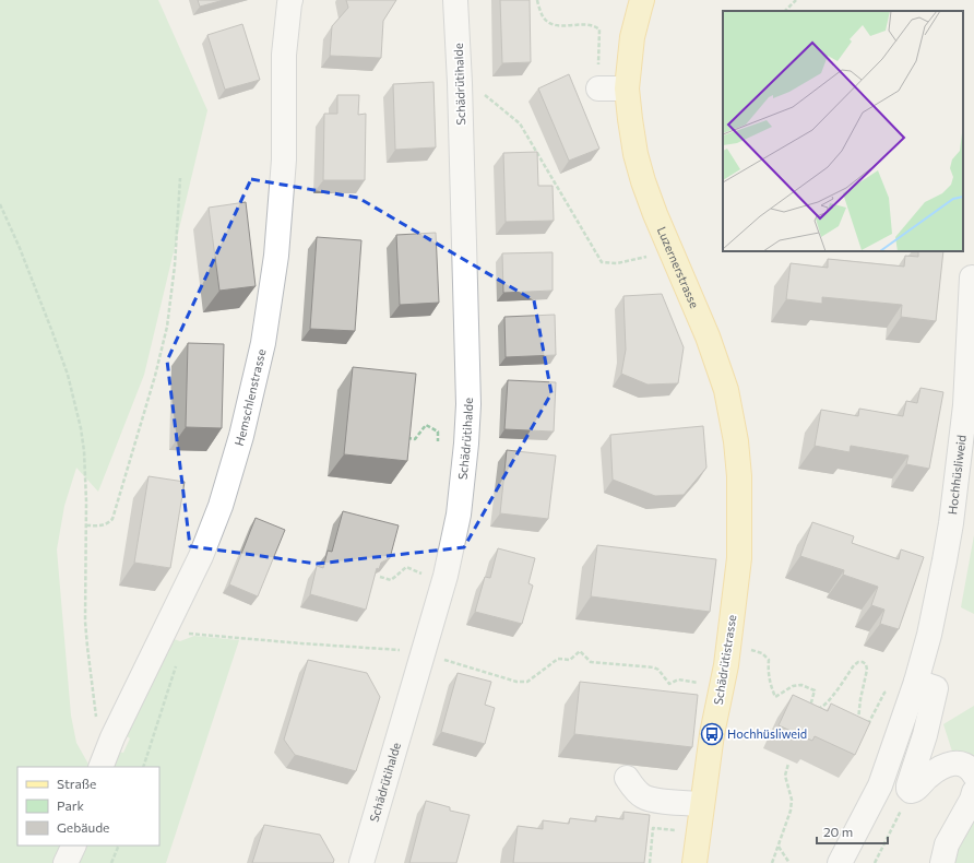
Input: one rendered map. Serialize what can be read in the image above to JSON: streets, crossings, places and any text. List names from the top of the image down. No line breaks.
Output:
{"streets":{"main road":["Luzernerstrasse","Schädrütistrasse"],"street":["Schädrütihalde","Hemschlenstrasse","Hochhüsliweid"]},"crossings":[["Luzernerstrasse","Schädrütistrasse"]],"places":{"bus stop":["Hochhüsliweid"]},"legend":["Straße","Park","Gebäude"],"scale_bar":"20 m"}
